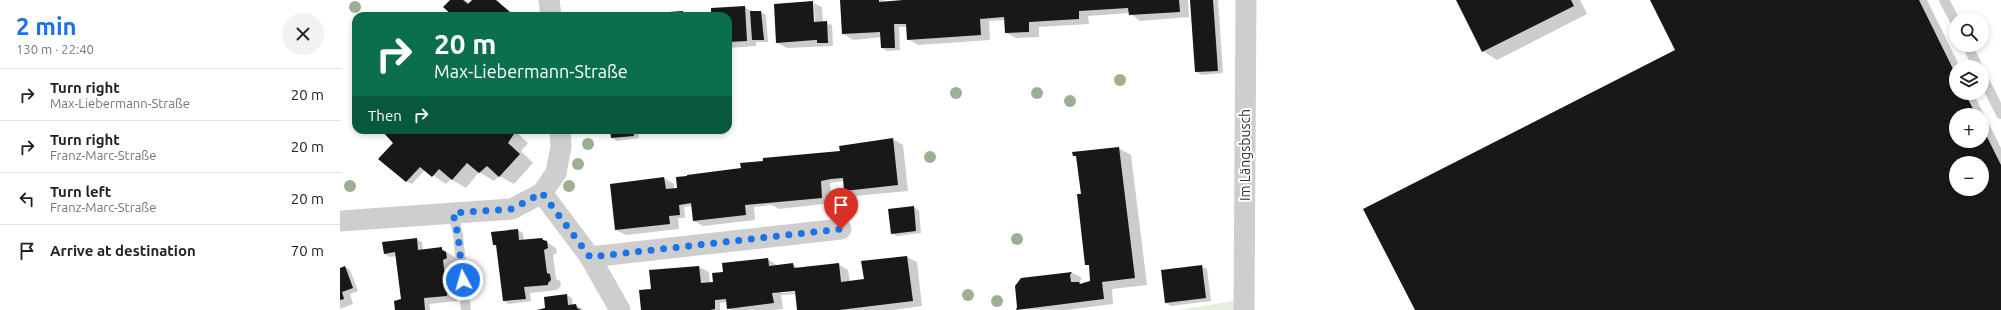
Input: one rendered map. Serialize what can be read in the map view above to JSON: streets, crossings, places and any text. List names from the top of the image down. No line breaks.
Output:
{"streets":{"street":["Im Längsbusch"]},"page":{"heading":["2 min","130 m · 22:40"],"map_buttons":["+","−"],"turn":["20 m","Max-Liebermann-Straße"],"list":[{"name":"Turn right","note":"Max-Liebermann-Straße","value":"20 m"},{"name":"Turn right","note":"Franz-Marc-Straße","value":"20 m"},{"name":"Turn left","note":"Franz-Marc-Straße","value":"20 m"},{"name":"Arrive at destination","value":"70 m"}],"then":"Then"}}
